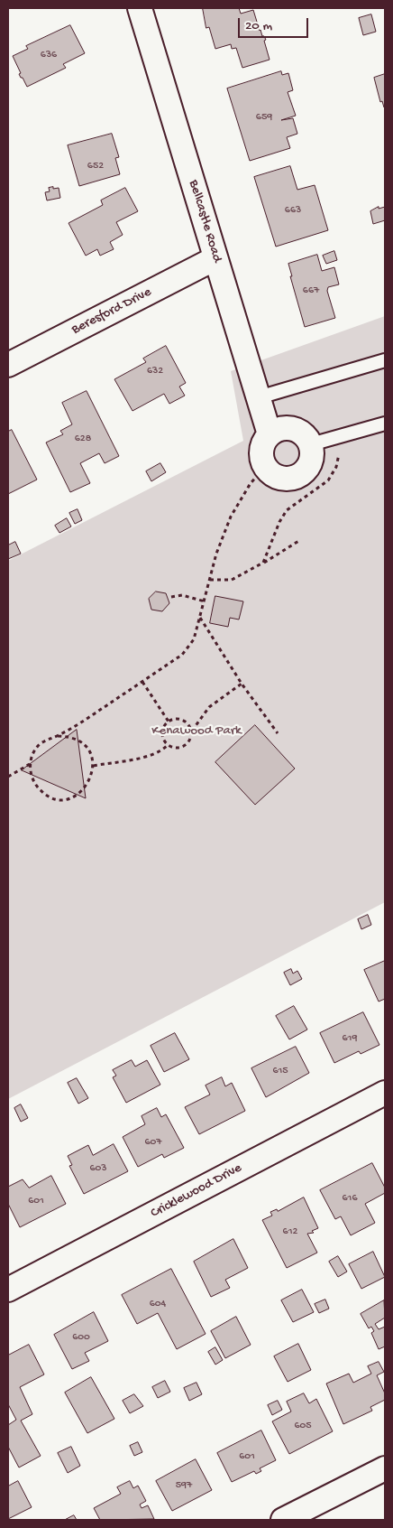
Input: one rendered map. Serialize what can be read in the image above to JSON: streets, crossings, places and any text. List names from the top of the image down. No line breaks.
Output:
{"streets":{"street":["Bellcastle Road","Beresford Drive","Cricklewood Drive"]},"crossings":[["Bellcastle Road","Beresford Drive"]],"parks":["Kenawood Park"],"house_numbers":["636","659","652","663","667","632","628","619","615","607","603","616","601","612","604","600","605","601","597"],"scale_bar":"20 m"}
